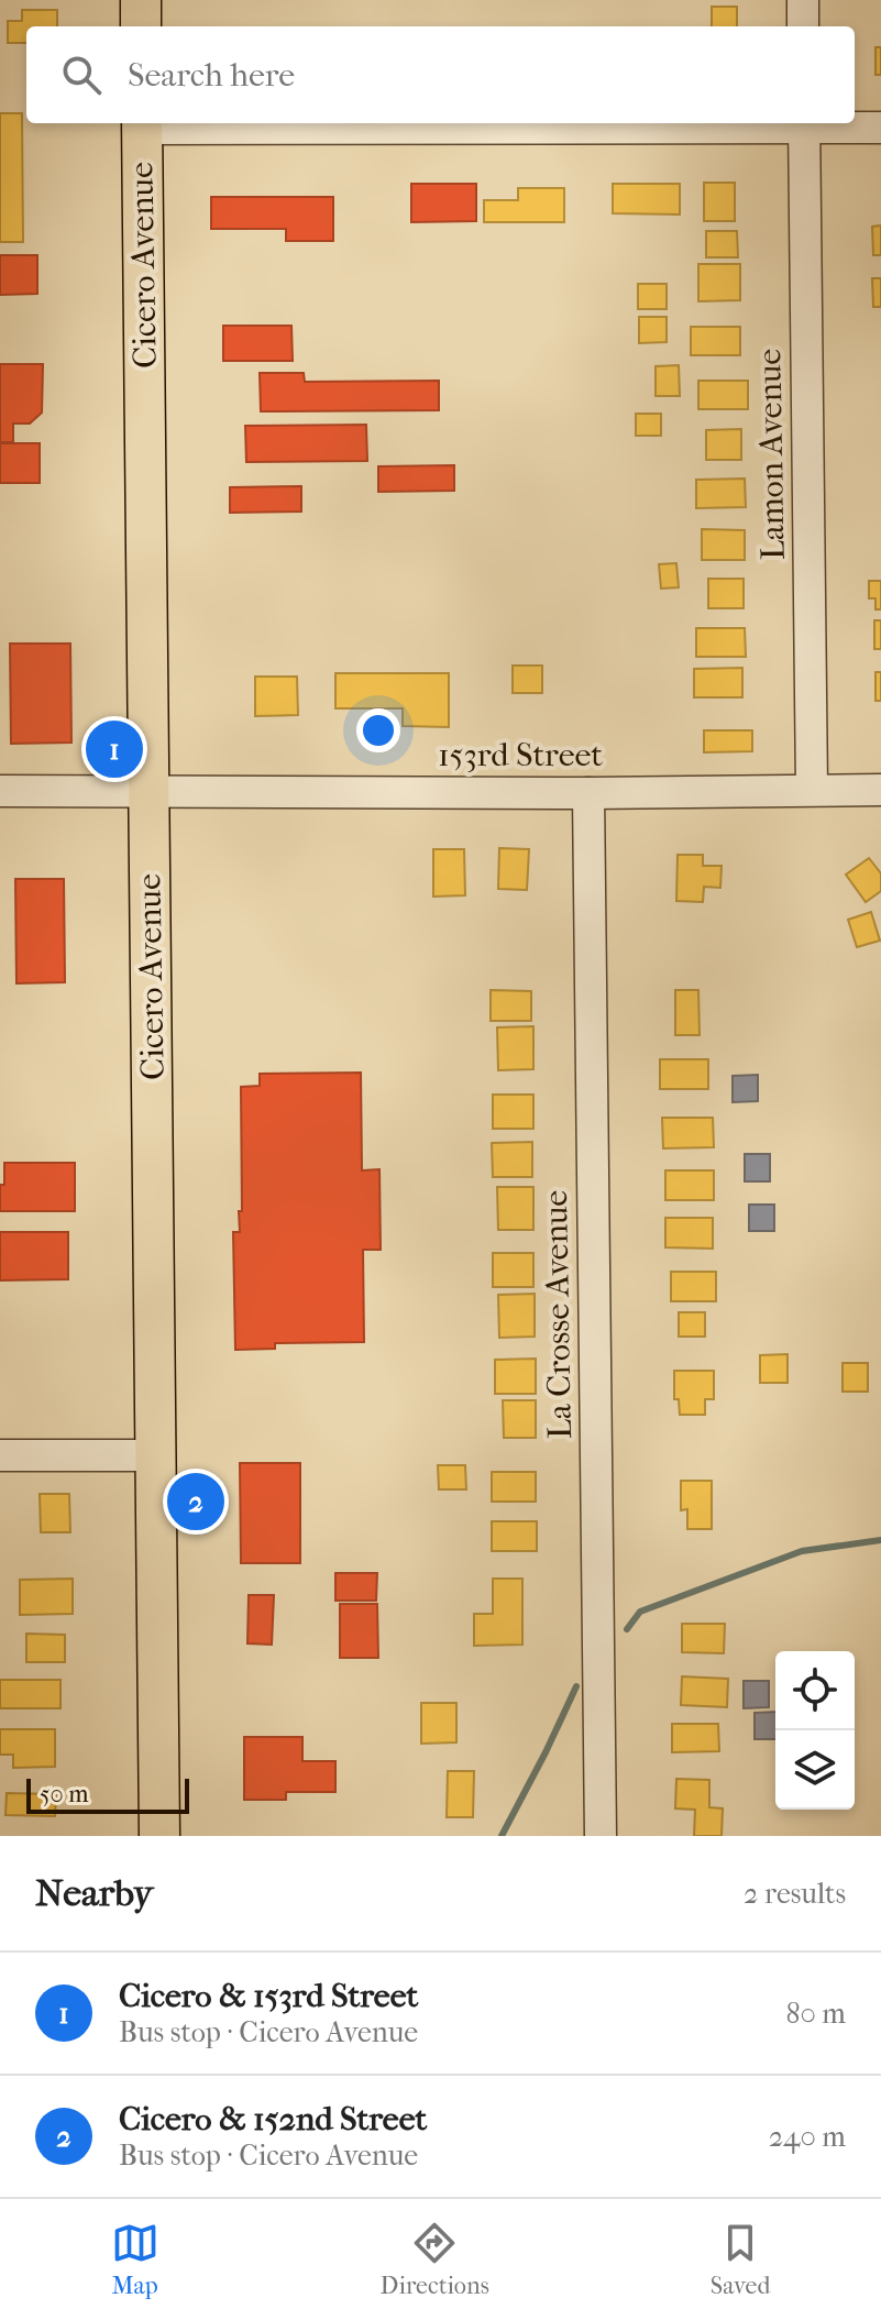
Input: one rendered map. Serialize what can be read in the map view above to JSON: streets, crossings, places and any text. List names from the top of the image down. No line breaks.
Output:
{"streets":{"main road":["Cicero Avenue"],"street":["Lamon Avenue","153rd Street","La Crosse Avenue"]},"crossings":[["Cicero Avenue","153rd Street"],["Lamon Avenue","153rd Street"],["153rd Street","La Crosse Avenue"]],"scale_bar":"50 m","page":{"search":"Search here","pins":["1","2"],"scale":"50 m","heading":["Nearby","2 results"],"list":[{"mark":"1","name":"Cicero & 153rd Street","note":"Bus stop · Cicero Avenue","value":"80 m"},{"mark":"2","name":"Cicero & 152nd Street","note":"Bus stop · Cicero Avenue","value":"240 m"}],"nav":["Map","Directions","Saved"]}}
